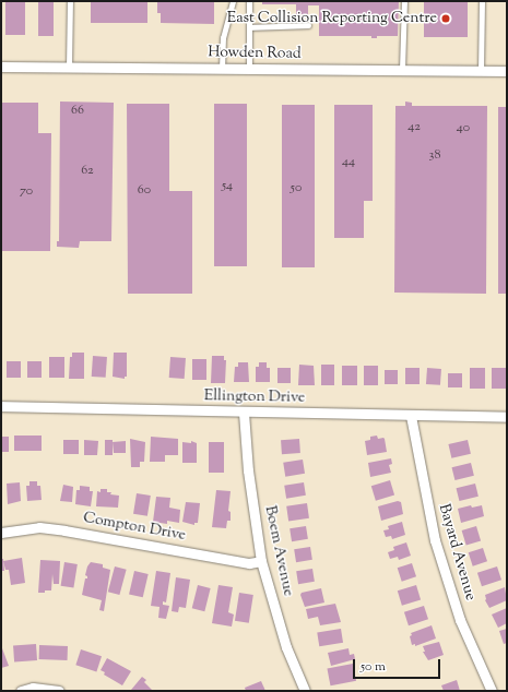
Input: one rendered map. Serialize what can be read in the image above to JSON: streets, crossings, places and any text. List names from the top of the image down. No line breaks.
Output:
{"streets":{"street":["Howden Road","Ellington Drive","Compton Drive","Boem Avenue","Bayard Avenue"]},"crossings":[["Ellington Drive","Boem Avenue"],["Ellington Drive","Bayard Avenue"],["Compton Drive","Boem Avenue"]],"places":["East Collision Reporting Centre"],"house_numbers":["66","42","40","38","44","62","54","50","60","70"],"scale_bar":"50 m"}
